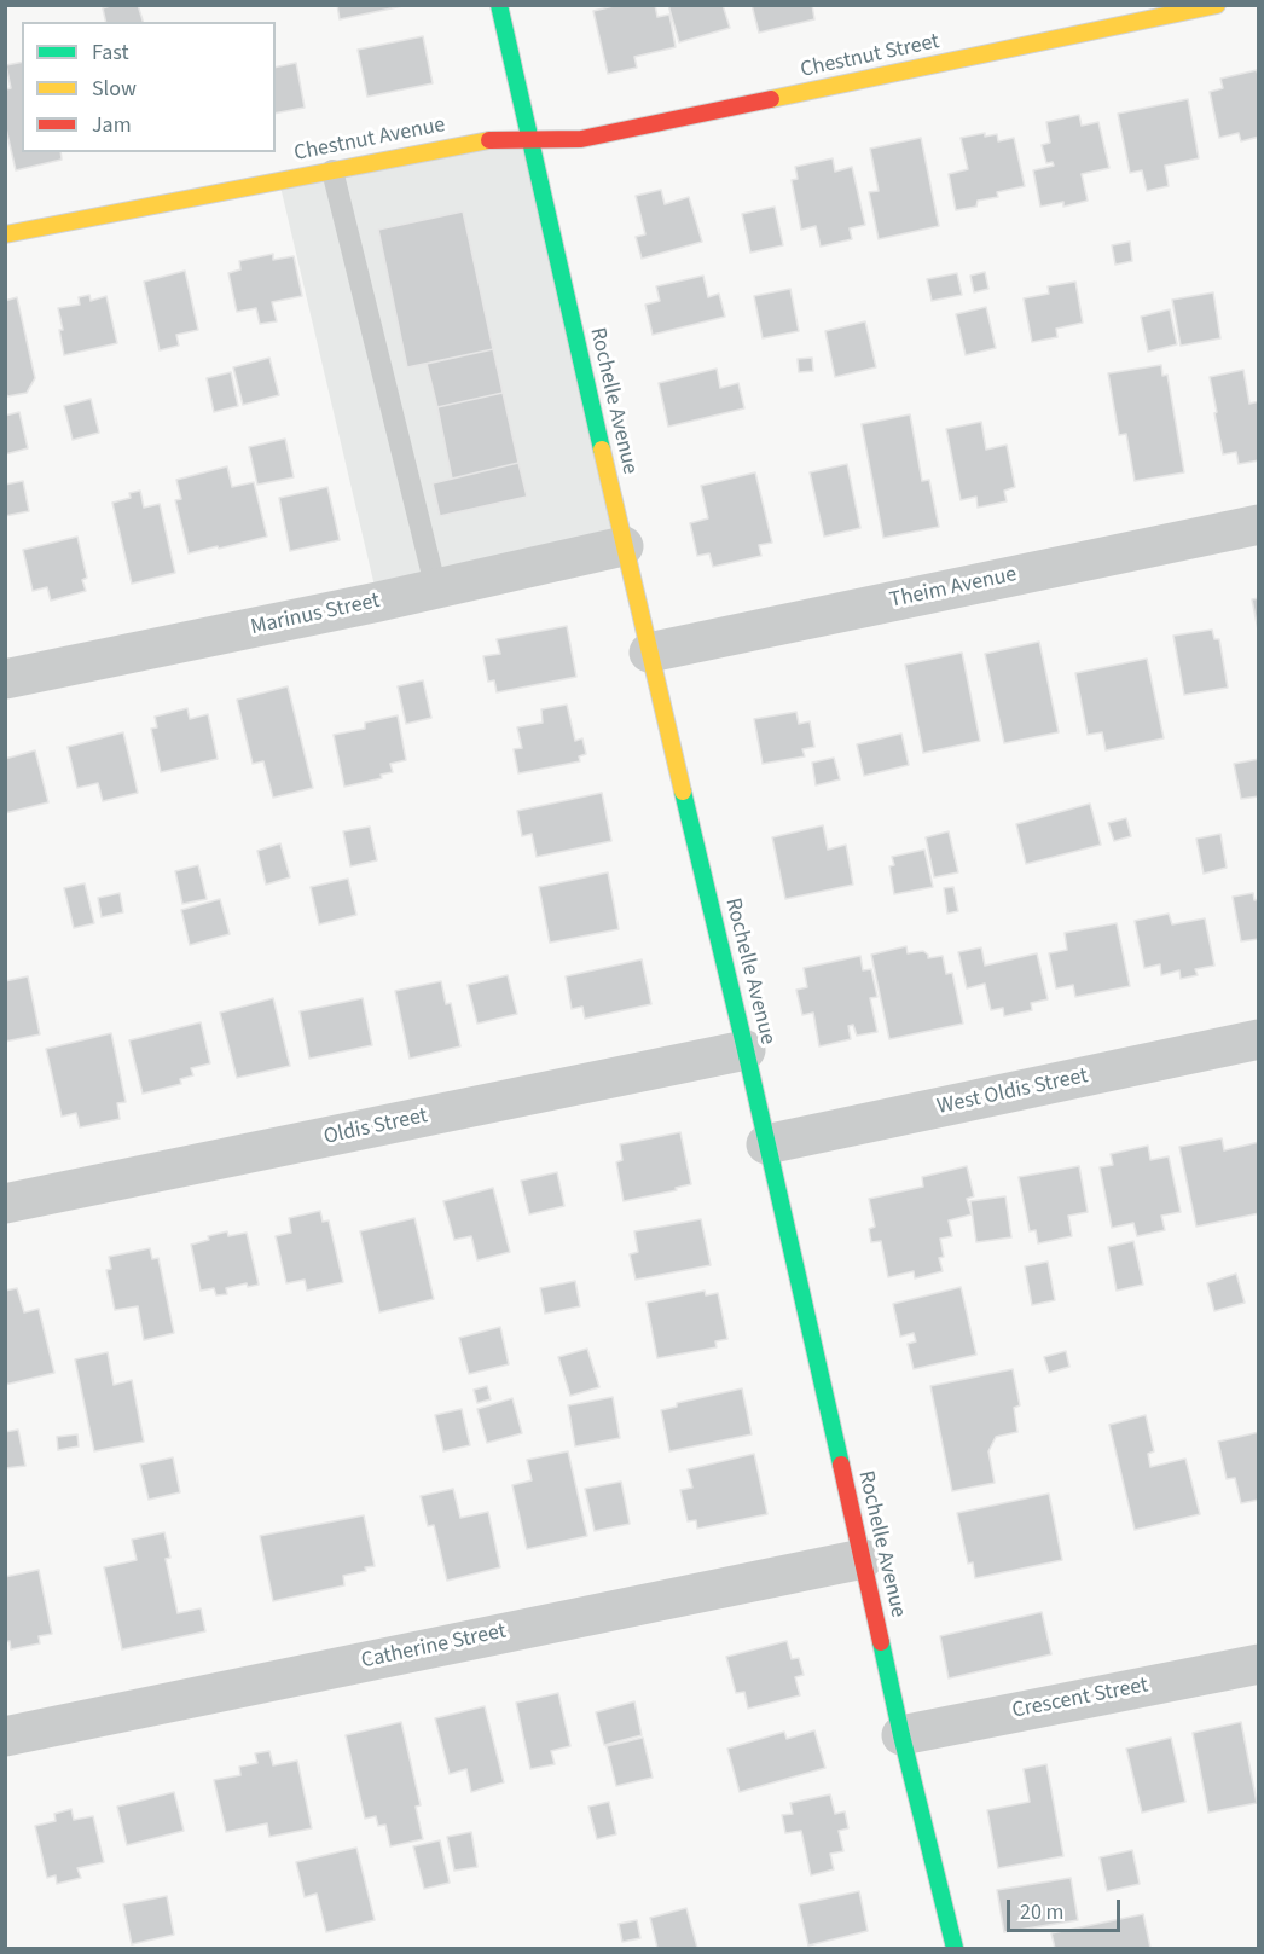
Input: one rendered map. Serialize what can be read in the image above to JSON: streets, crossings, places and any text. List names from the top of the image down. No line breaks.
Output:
{"streets":{"street":["Chestnut Street","Chestnut Avenue","Rochelle Avenue","Theim Avenue","Marinus Street","West Oldis Street","Oldis Street","Catherine Street","Crescent Street"]},"crossings":[["Chestnut Street","Chestnut Avenue"],["Chestnut Street","Rochelle Avenue"],["Chestnut Avenue","Rochelle Avenue"],["Rochelle Avenue","Theim Avenue"],["Rochelle Avenue","Marinus Street"],["Rochelle Avenue","West Oldis Street"],["Rochelle Avenue","Oldis Street"],["Rochelle Avenue","Catherine Street"],["Rochelle Avenue","Crescent Street"]],"legend":["Fast","Slow","Jam"],"scale_bar":"20 m"}
